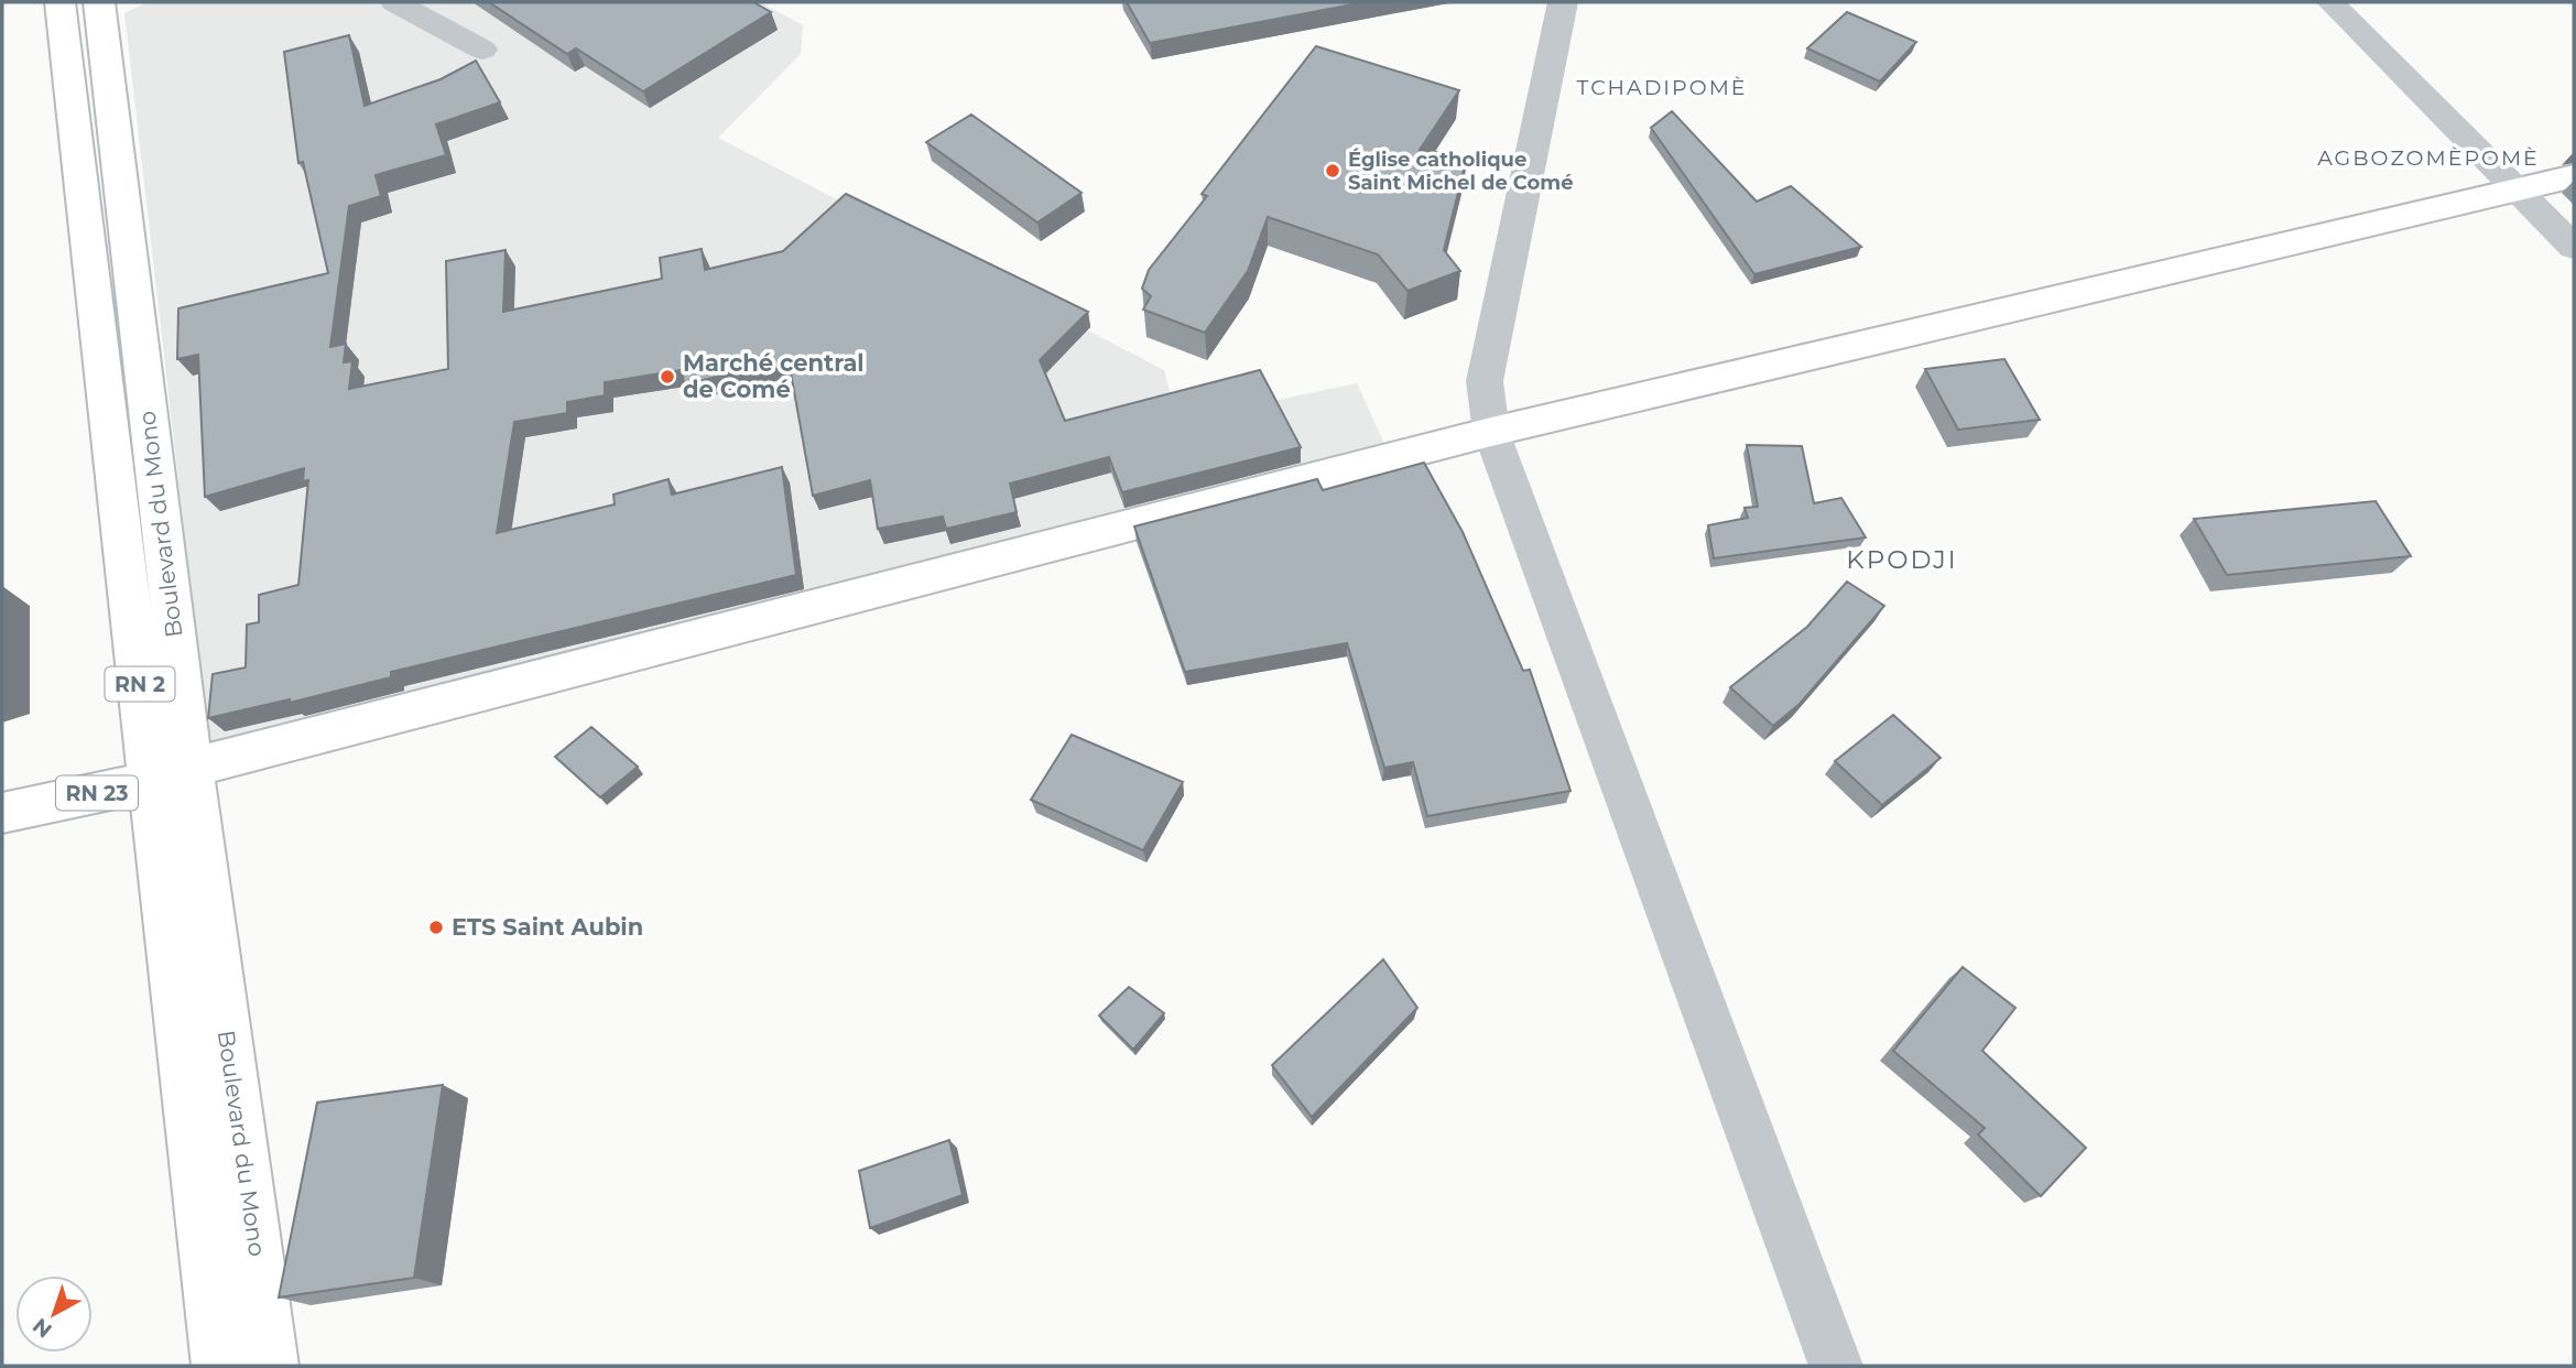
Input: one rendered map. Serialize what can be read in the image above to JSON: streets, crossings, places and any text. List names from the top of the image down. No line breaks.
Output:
{"streets":{"main road":["Boulevard du Mono","RN 2","RN 23"]},"crossings":[["Boulevard du Mono","RN 23"]],"districts":["TCHADIPOMÈ","AGBOZOMÈPOMÈ","KPODJI"],"places":["Église catholique Saint Michel de Comé","Marché central de Comé","ETS Saint Aubin"],"north":"bottom left"}
